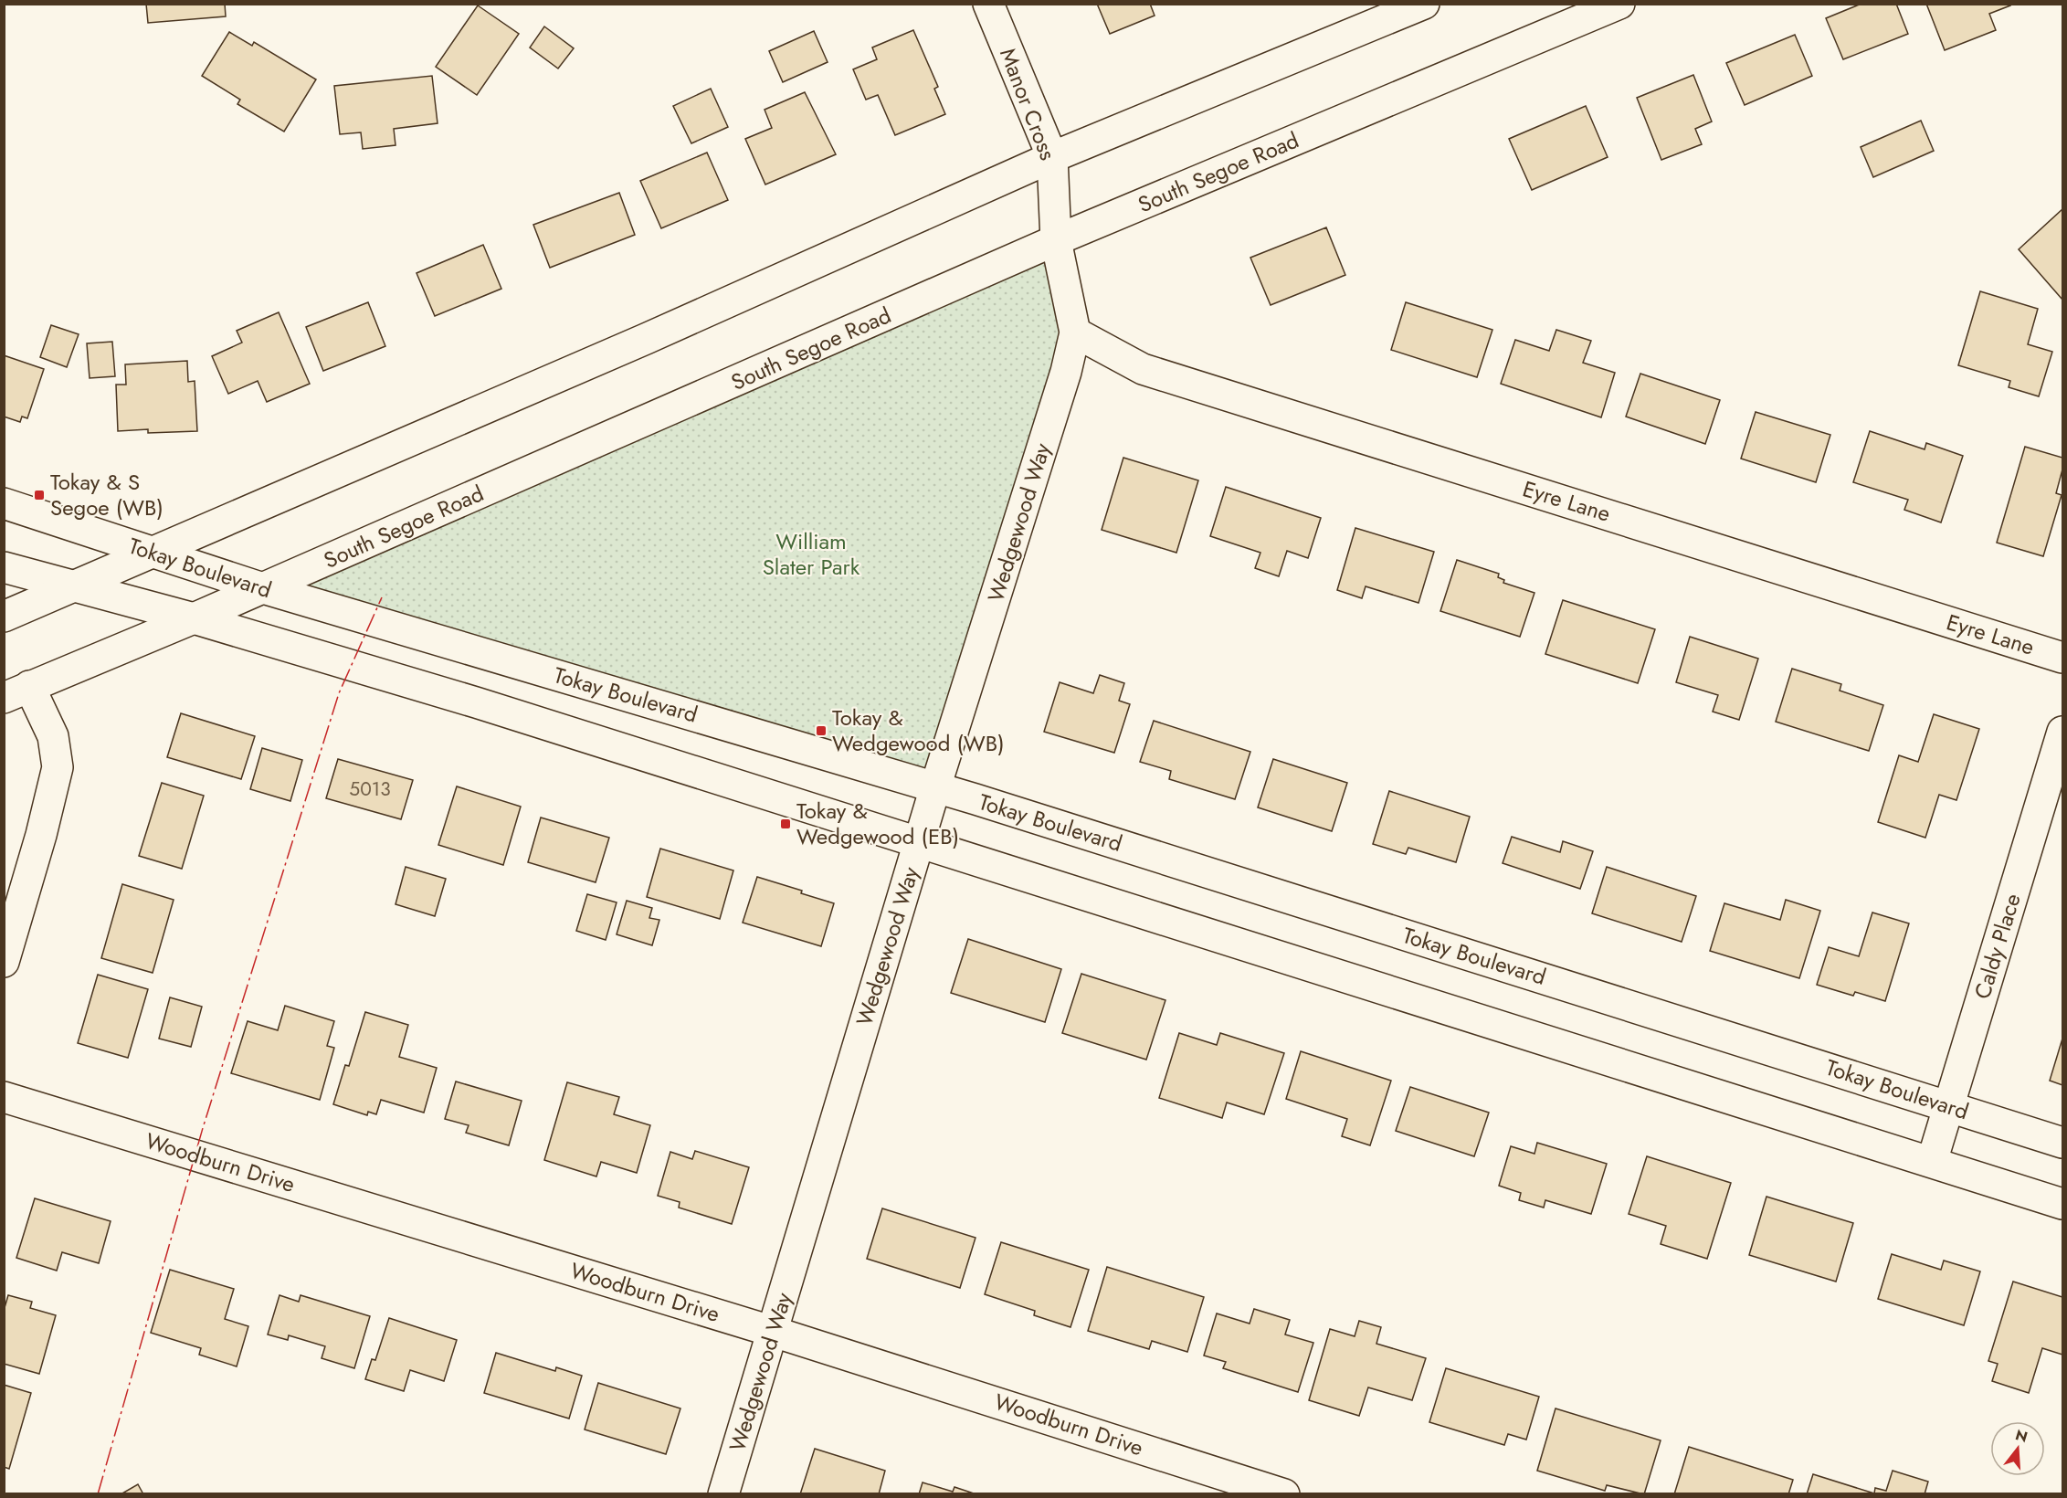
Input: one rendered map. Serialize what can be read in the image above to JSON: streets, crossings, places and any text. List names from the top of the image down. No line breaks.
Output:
{"streets":{"street":["Manor Cross","South Segoe Road","Eyre Lane","Wedgewood Way","Tokay Boulevard","Caldy Place","Woodburn Drive"]},"crossings":[["Manor Cross","South Segoe Road"],["Manor Cross","Wedgewood Way"],["South Segoe Road","Wedgewood Way"],["South Segoe Road","Tokay Boulevard"],["Eyre Lane","Wedgewood Way"],["Wedgewood Way","Tokay Boulevard"],["Wedgewood Way","Woodburn Drive"],["Tokay Boulevard","Caldy Place"]],"parks":["William Slater Park"],"places":{"transit":["Tokay & S Segoe (WB)","Tokay & Wedgewood (WB)","Tokay & Wedgewood (EB)"]},"house_numbers":["5013"],"north":"top"}
